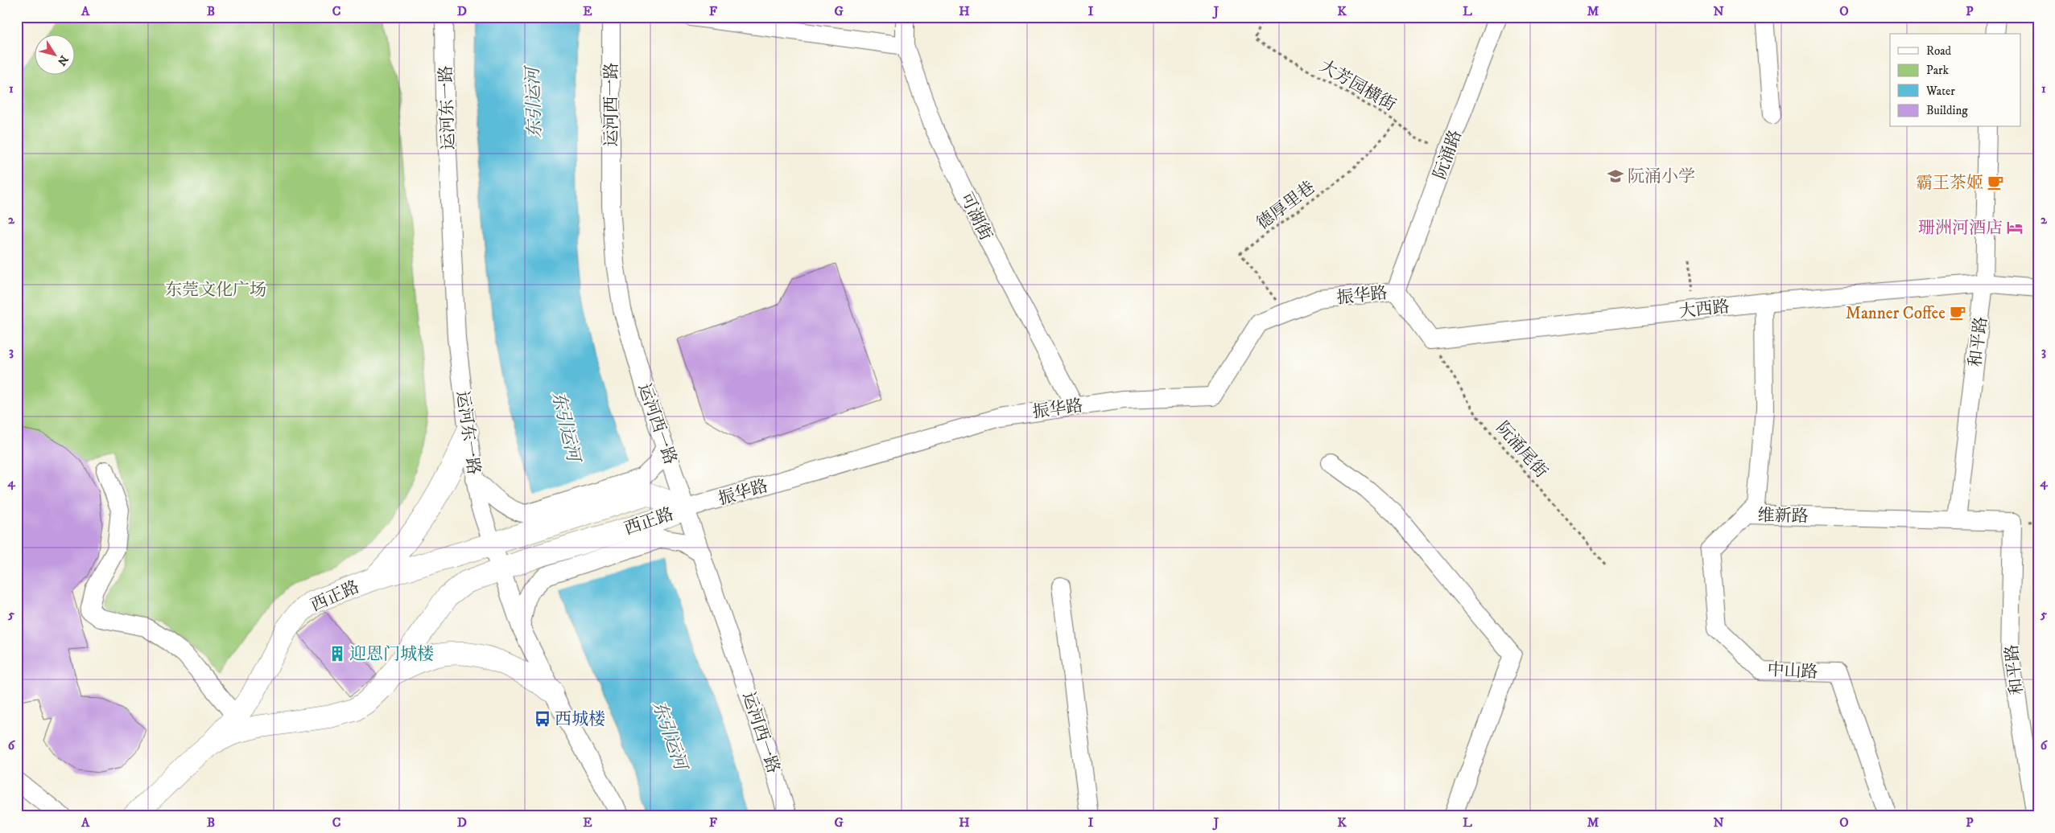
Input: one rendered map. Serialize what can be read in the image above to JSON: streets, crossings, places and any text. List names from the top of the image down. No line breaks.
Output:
{"streets":{"main road":["西正路"],"street":["运河西一路","运河东一路","阮涌路","可湖街","振华路","大西路","和平路","维新路","中山路"],"path":["大芳园横街","德厚里巷","阮涌尾街"]},"crossings":[["大芳园横街","阮涌路"],["大芳园横街","德厚里巷"],["运河西一路","振华路"],["运河西一路","西正路"],["运河东一路","西正路"],["阮涌路","振华路"],["德厚里巷","振华路"],["可湖街","振华路"],["振华路","西正路"],["大西路","和平路"],["大西路","阮涌尾街"],["大西路","维新路"],["和平路","维新路"],["维新路","中山路"]],"water":["东引运河"],"parks":["东莞文化广场"],"places":{"school or university":["阮涌小学"],"cafe":["霸王茶姬","Manner Coffee"],"hotel":["珊洲河酒店"],"building":["迎恩门城楼"],"bus stop":["西城楼"]},"legend":["Road","Park","Water","Building"],"north":"bottom right","grid":{"columns":["A","B","C","D","E","F","G","H","I","J","K","L","M","N","O","P"],"rows":["1","2","3","4","5","6"]}}
